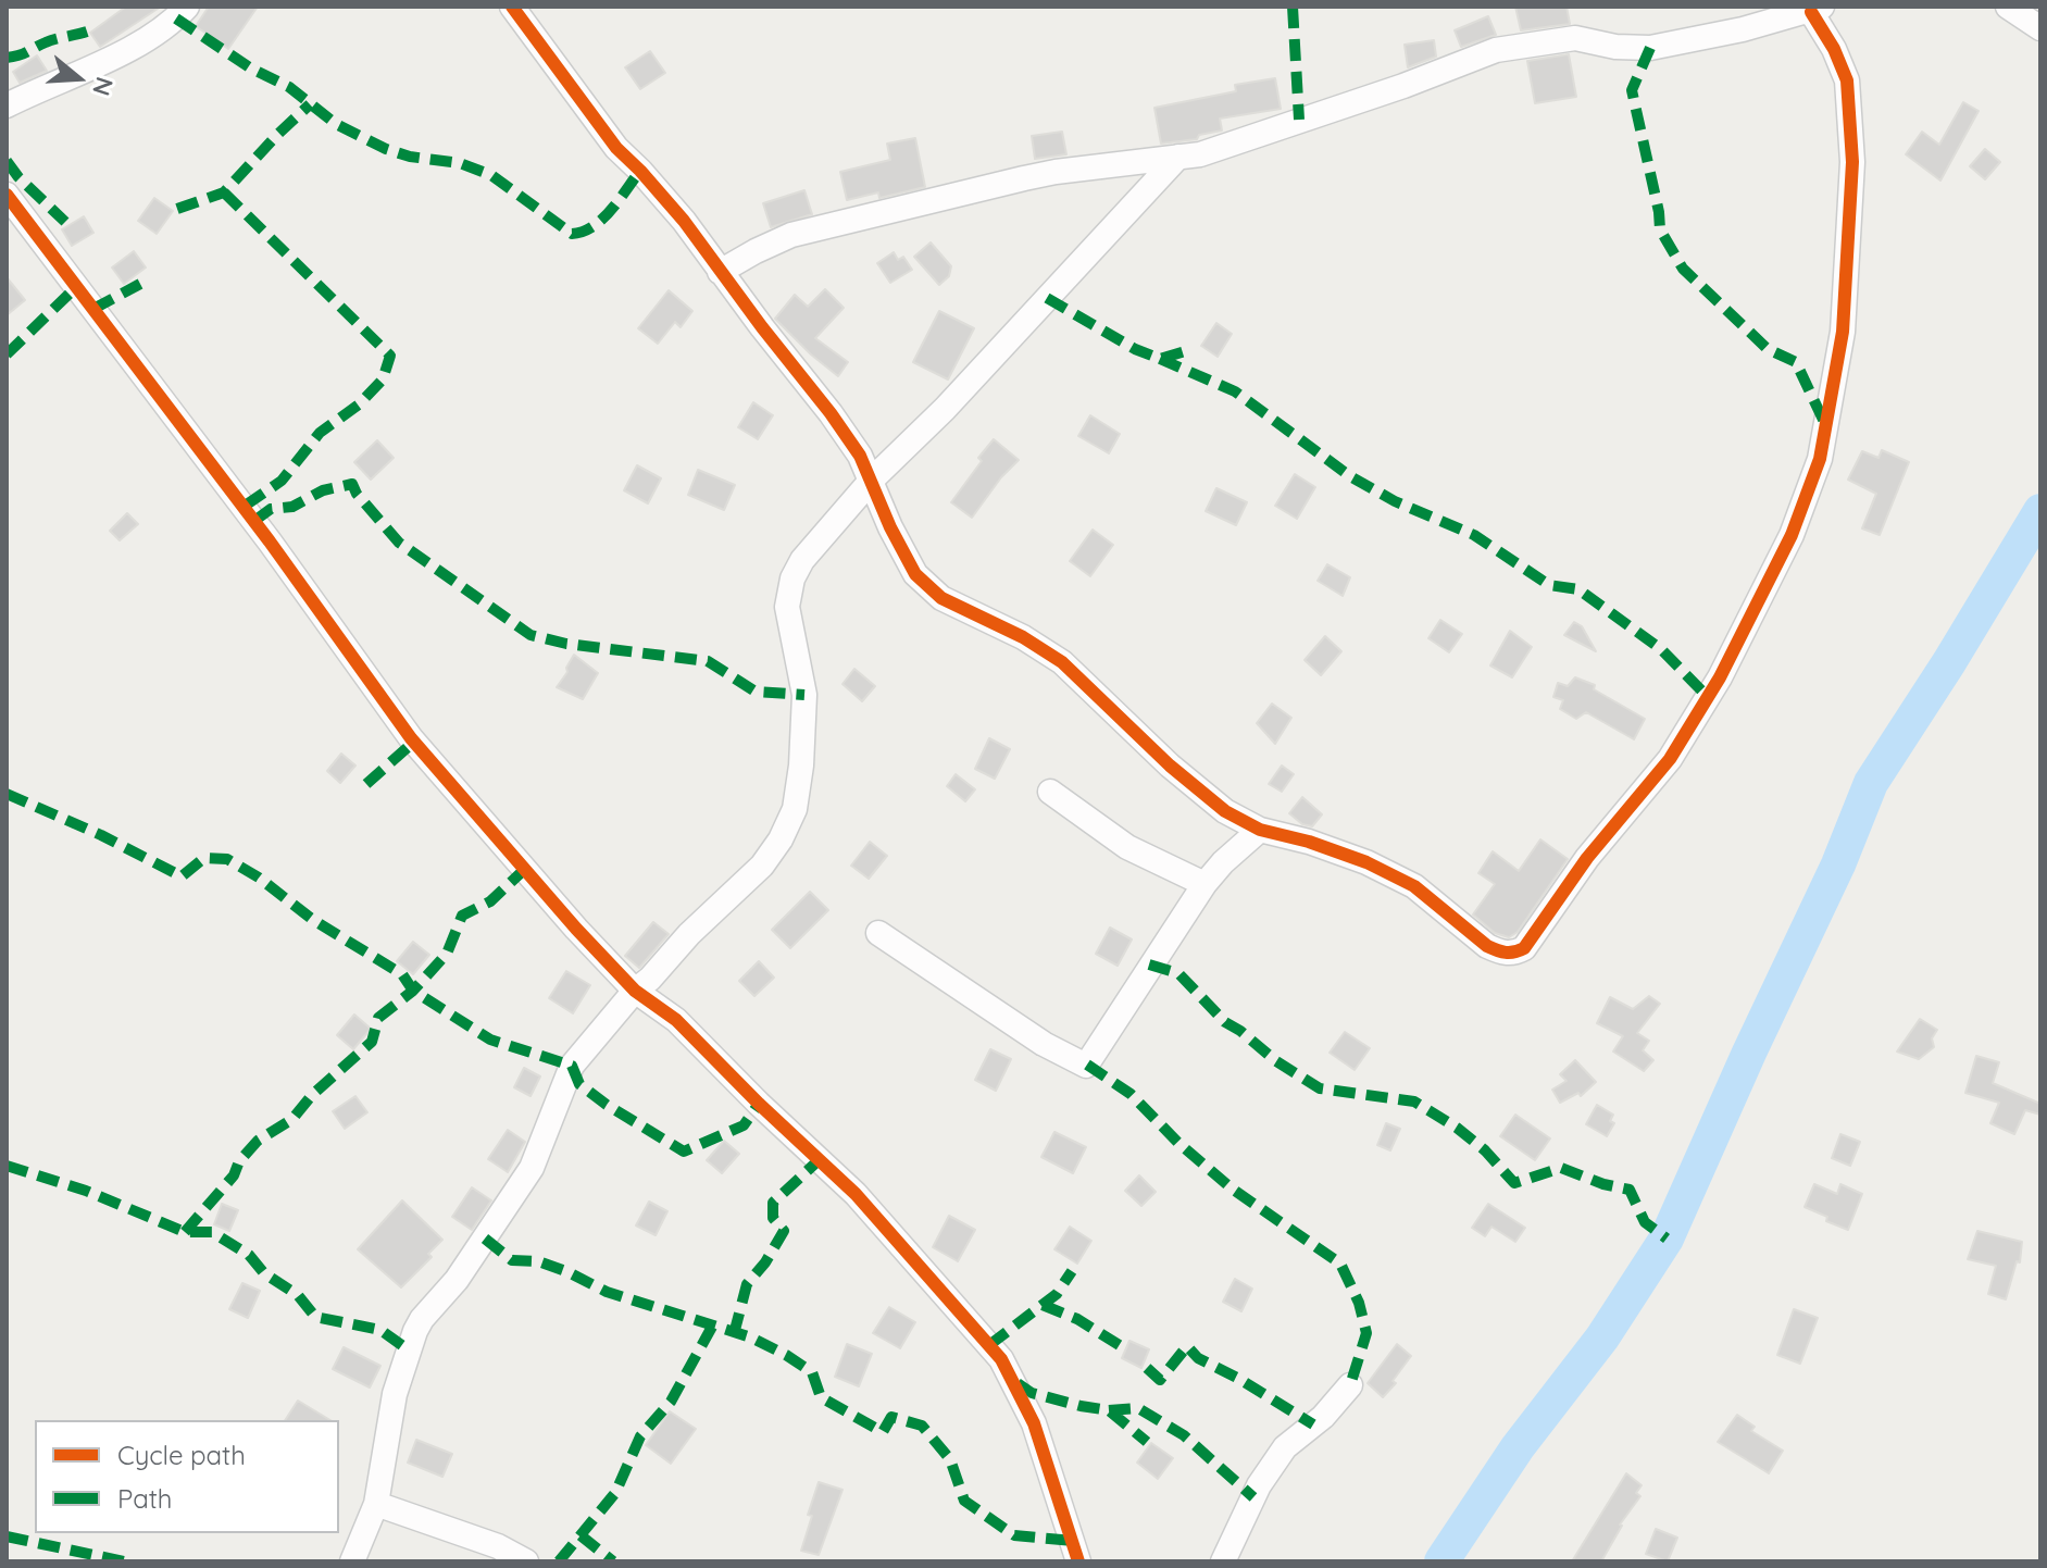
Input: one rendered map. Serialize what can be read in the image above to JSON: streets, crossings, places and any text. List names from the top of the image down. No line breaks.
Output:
{"legend":["Cycle path","Path"],"north":"right"}
